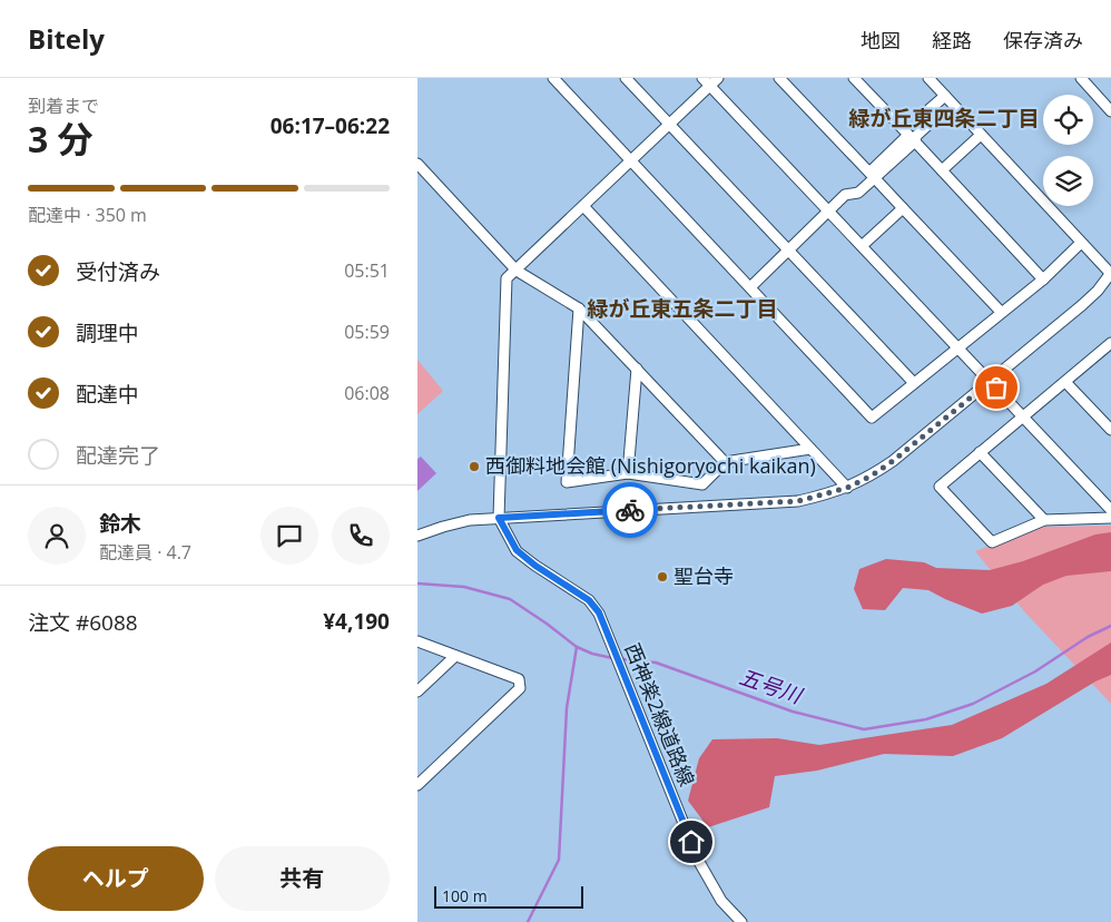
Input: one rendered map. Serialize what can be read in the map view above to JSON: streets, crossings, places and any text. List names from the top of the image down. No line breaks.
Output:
{"streets":{"street":["西神楽2線道路線"]},"districts":["緑が丘東四条二丁目","緑が丘東五条二丁目"],"water":["五号川"],"places":["西御料地会館 (Nishigoryochi kaikan)","聖台寺"],"scale_bar":"100 m","page":{"header":"Bitely","nav":["地図","経路","保存済み"],"heading":["3 分","到着まで","06:17–06:22"],"panel":["鈴木","配達員 · 4.7","注文 #6088","¥4,190"],"bar":"配達中 · 350 m","list":[["受付済み","05:51"],["調理中","05:59"],["配達中","06:08"],"配達完了"],"buttons":["ヘルプ","共有"],"scale":"100 m"}}
